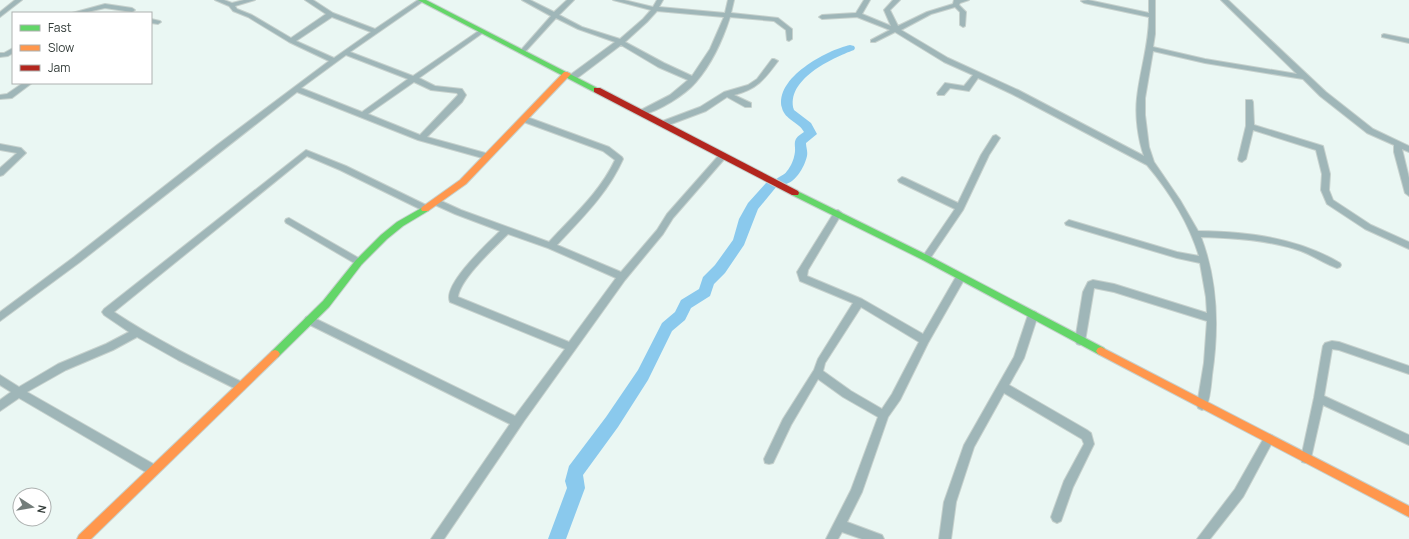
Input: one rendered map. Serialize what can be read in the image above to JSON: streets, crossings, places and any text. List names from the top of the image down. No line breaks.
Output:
{"legend":["Fast","Slow","Jam"],"north":"right"}
